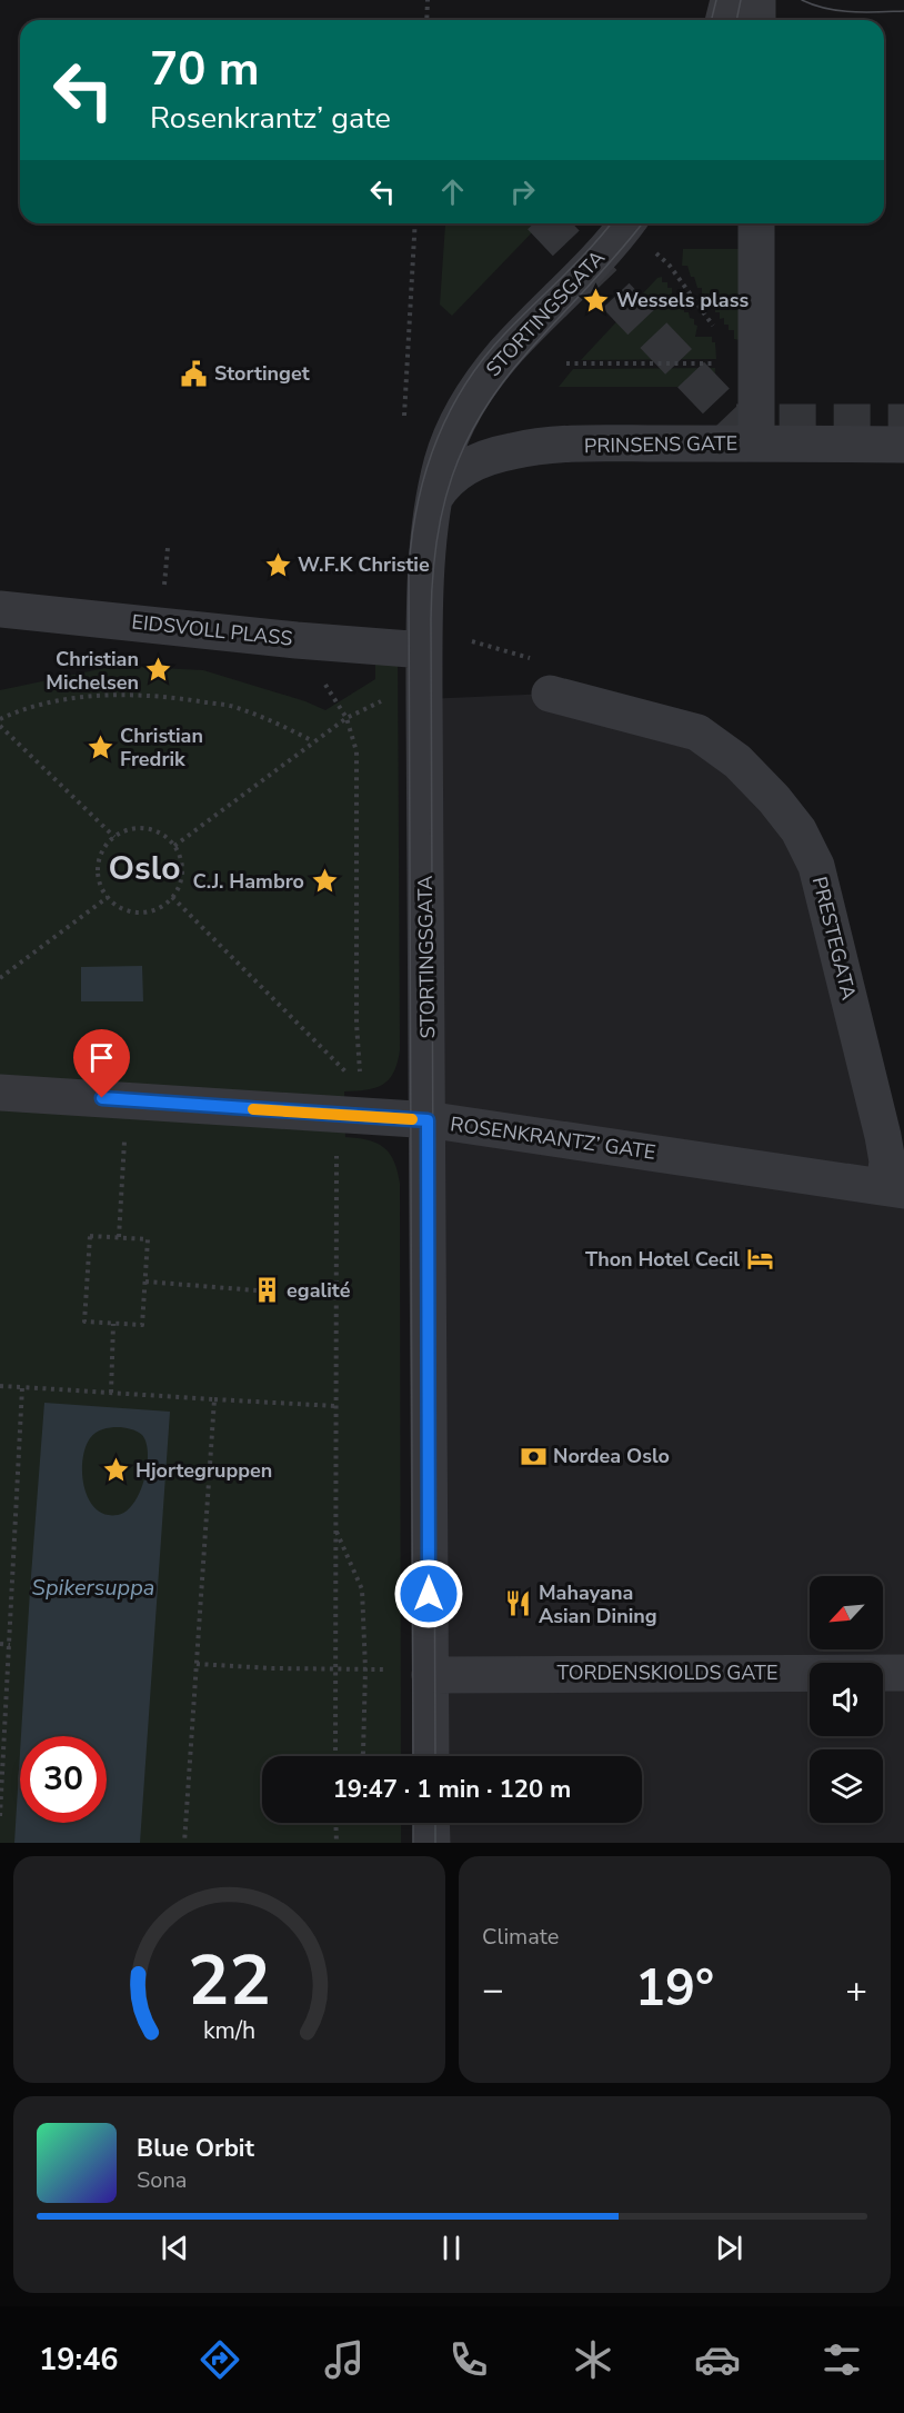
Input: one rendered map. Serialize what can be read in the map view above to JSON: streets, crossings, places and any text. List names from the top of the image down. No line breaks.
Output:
{"streets":{"street":["STORTINGSGATA","PRINSENS GATE","EIDSVOLL PLASS","PRESTEGATA","ROSENKRANTZ’ GATE","TORDENSKIOLDS GATE"]},"crossings":[["STORTINGSGATA","PRINSENS GATE"],["STORTINGSGATA","EIDSVOLL PLASS"],["STORTINGSGATA","ROSENKRANTZ’ GATE"],["STORTINGSGATA","TORDENSKIOLDS GATE"],["PRESTEGATA","ROSENKRANTZ’ GATE"]],"districts":["Oslo"],"water":["Spikersuppa"],"places":{"place":["Wessels plass","W.F.K Christie","Christian Michelsen","Christian Fredrik","C.J. Hambro","Hjortegruppen"],"public building":["Stortinget"],"hotel":["Thon Hotel Cecil"],"building":["egalité"],"bank":["Nordea Oslo"],"restaurant":["Mahayana Asian Dining"]},"north":"bottom left","page":{"turn":["70 m","Rosenkrantz’ gate"],"limit":"30","trip":"19:47 · 1 min · 120 m","tile":"Climate","heat":["−","19°","+"],"song":["Blue Orbit","Sona"],"tabs":"19:46","gauge":["22","km/h"]}}
